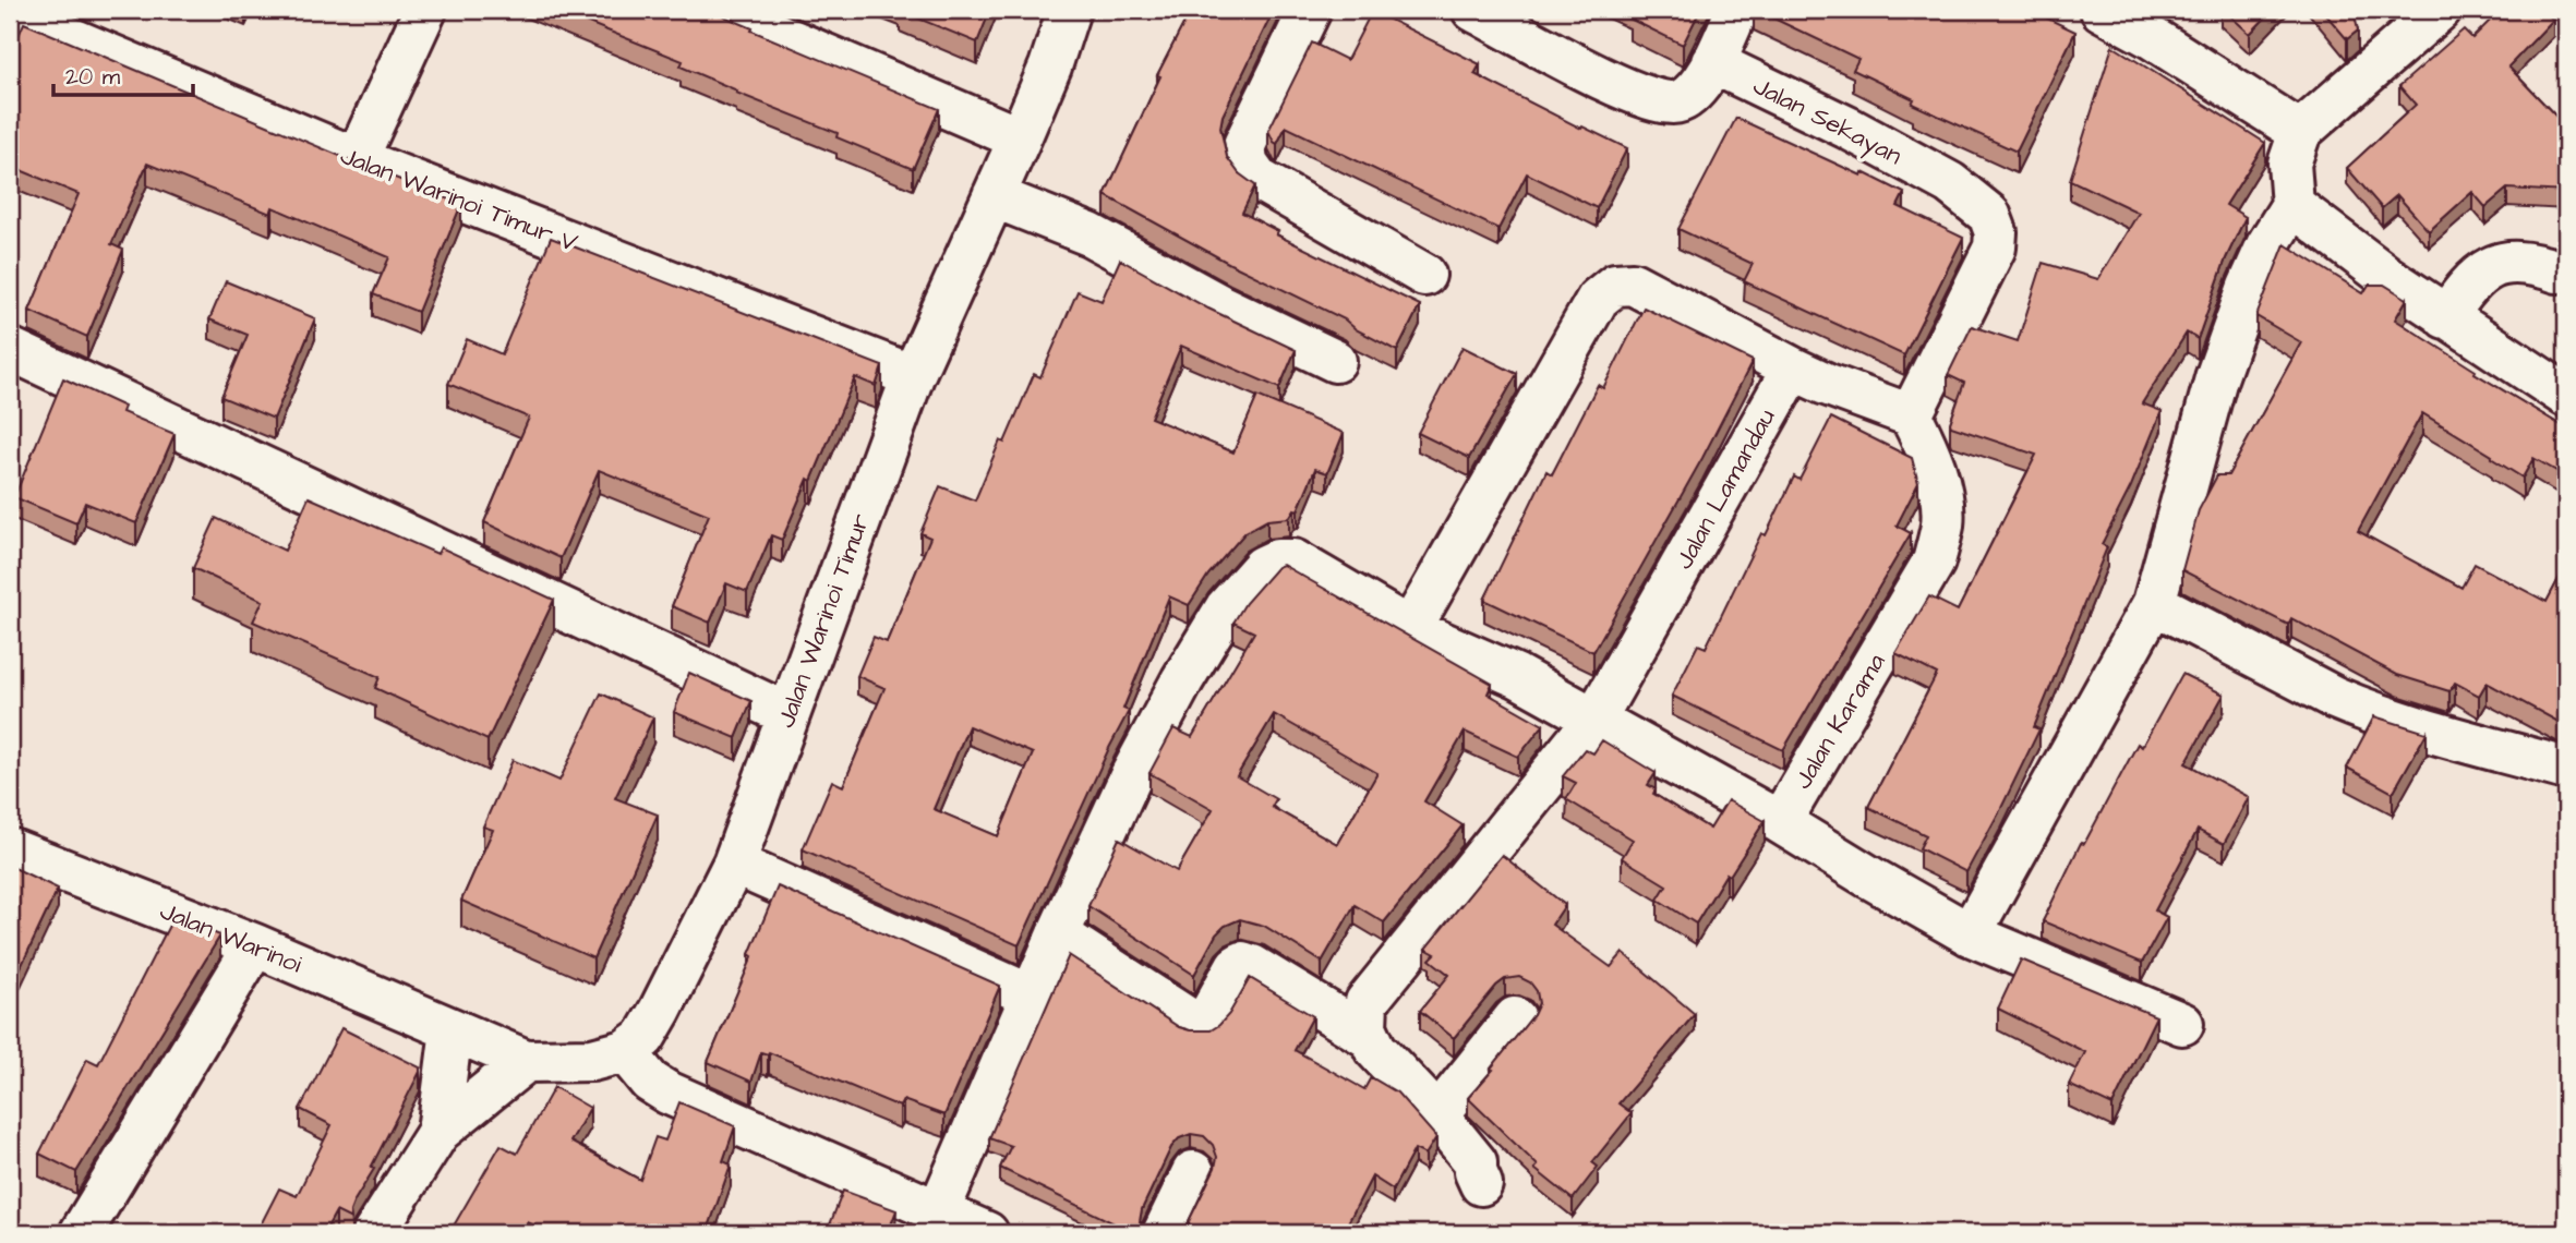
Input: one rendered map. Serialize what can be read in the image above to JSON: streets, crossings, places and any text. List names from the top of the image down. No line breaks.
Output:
{"streets":{"street":["Jalan Sekayan","Jalan Warinoi Timur V","Jalan Lamandau","Jalan Warinoi Timur","Jalan Karama","Jalan Warinoi"]},"crossings":[["Jalan Sekayan","Jalan Karama"],["Jalan Warinoi Timur V","Jalan Warinoi Timur"]],"scale_bar":"20 m"}
